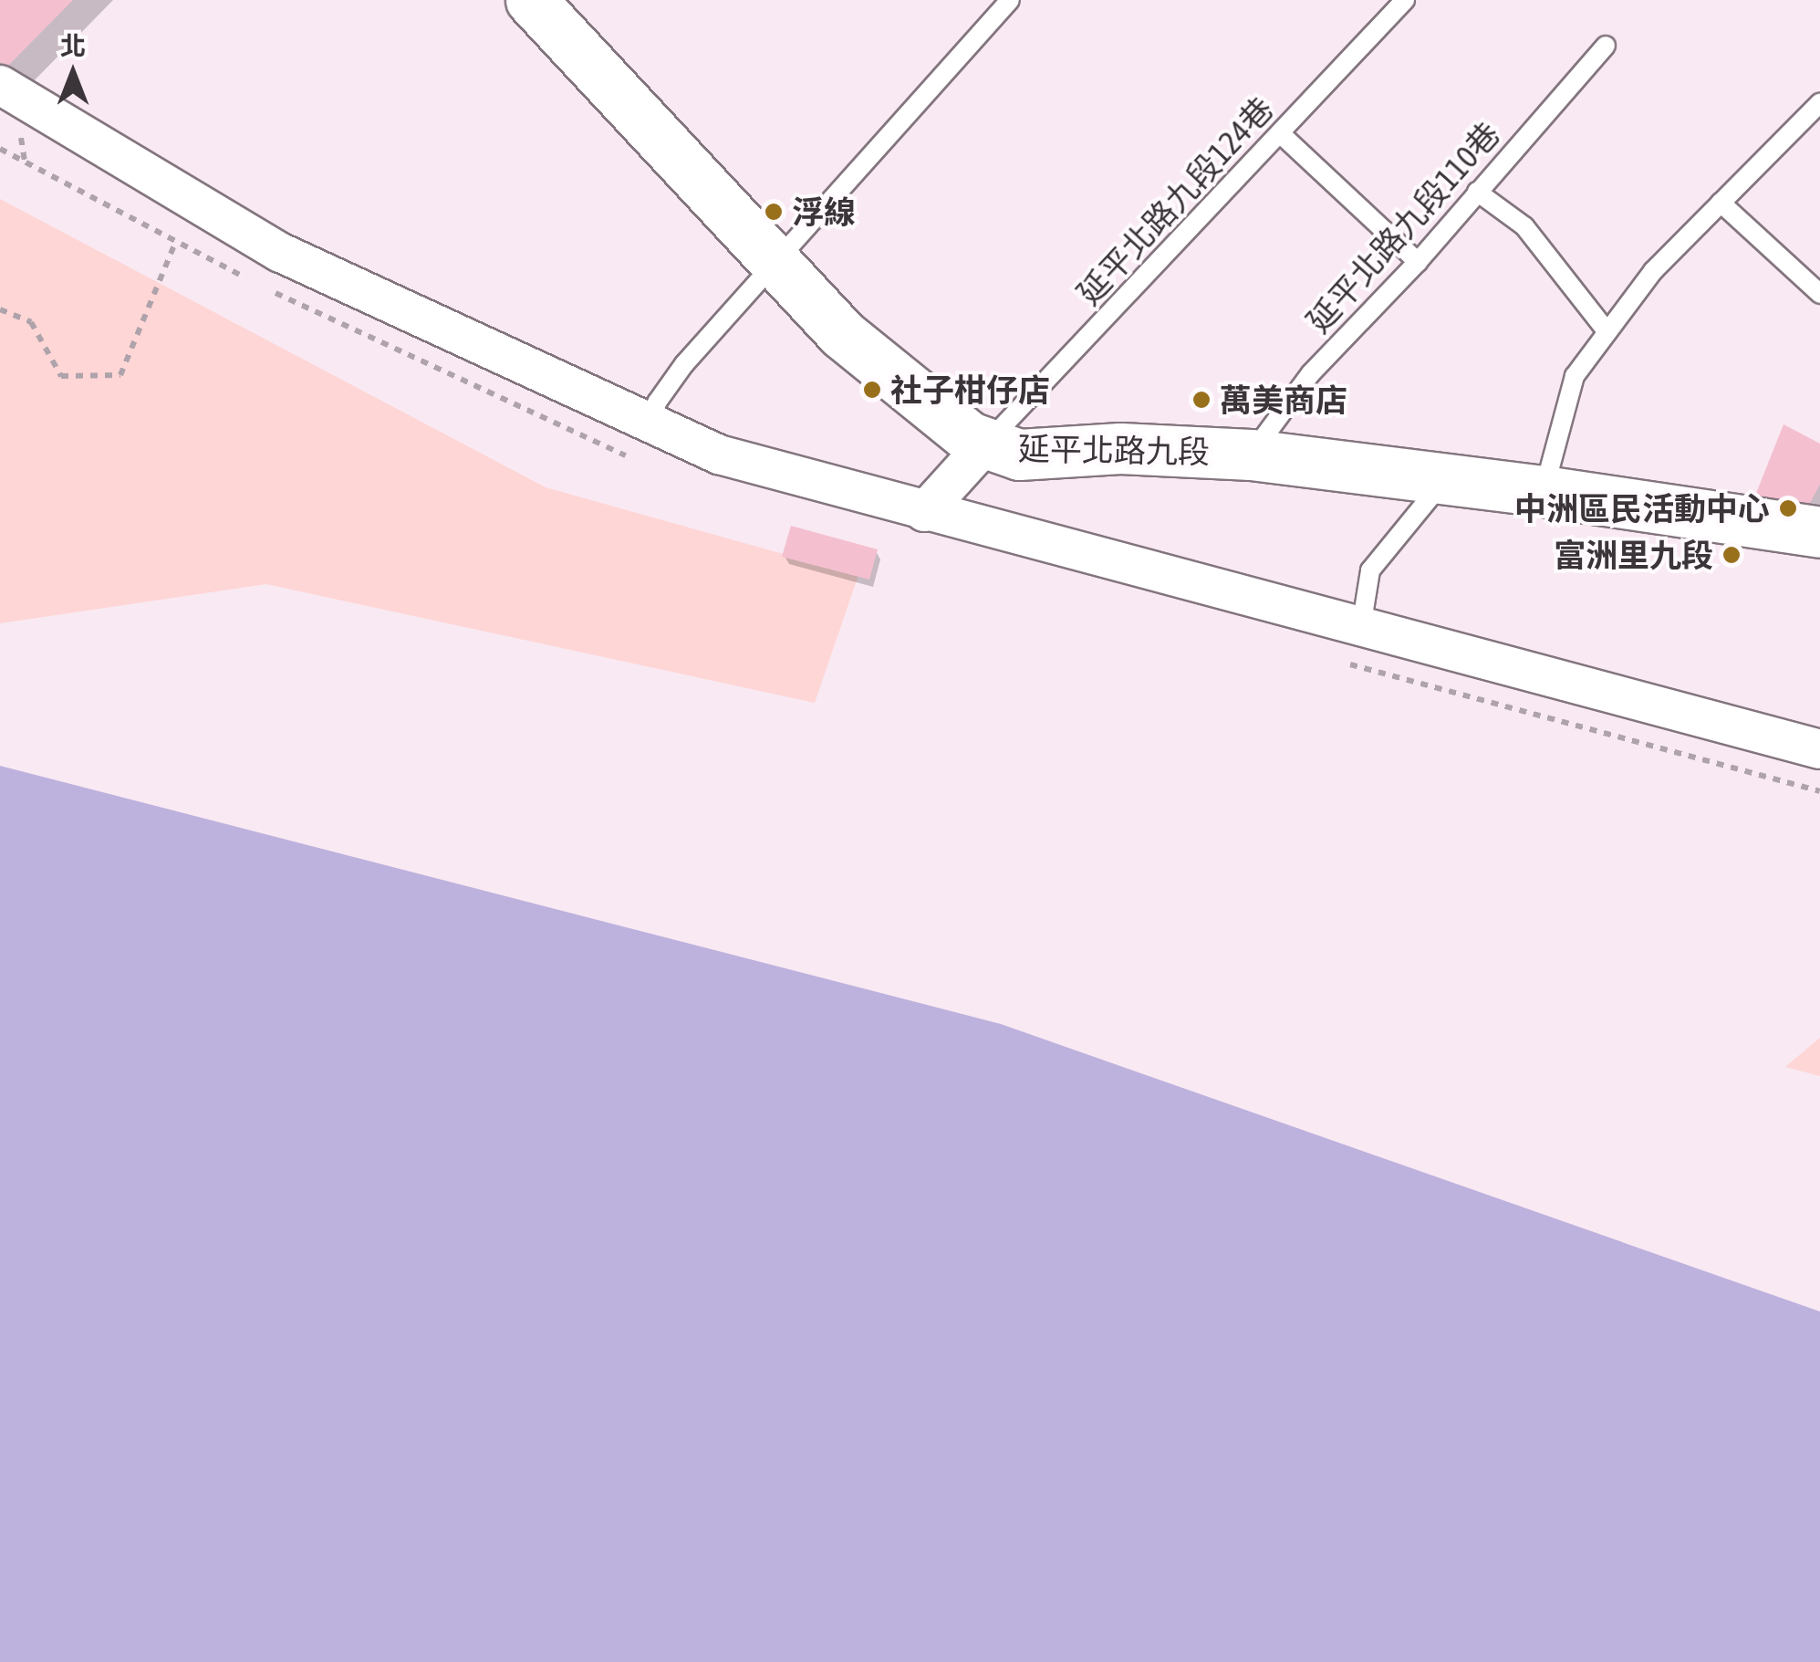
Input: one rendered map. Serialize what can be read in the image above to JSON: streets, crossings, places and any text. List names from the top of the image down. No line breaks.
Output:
{"streets":{"street":["延平北路九段"],"lane":["延平北路九段124巷","延平北路九段110巷"]},"crossings":[["延平北路九段124巷","延平北路九段"],["延平北路九段110巷","延平北路九段"]],"places":["浮線","社子柑仔店","萬美商店","中洲區民活動中心","富洲里九段"],"north":"top"}
